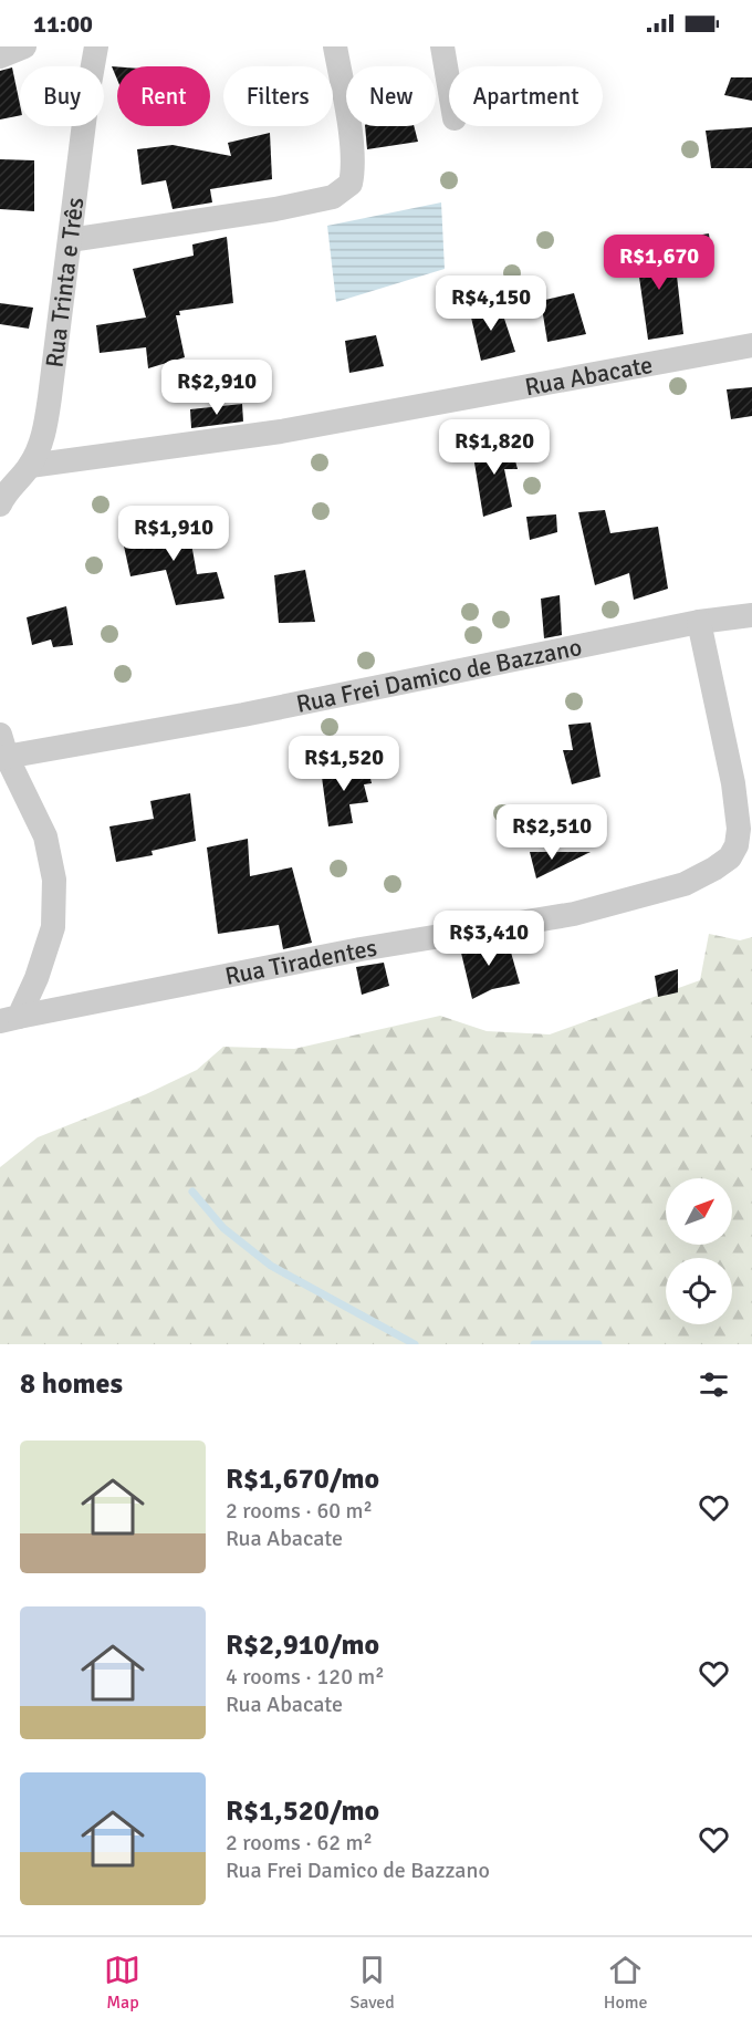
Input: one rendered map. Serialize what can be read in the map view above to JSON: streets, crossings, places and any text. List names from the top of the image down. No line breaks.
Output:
{"streets":{"street":["Rua Trinta e Três","Rua Abacate","Rua Frei Damico de Bazzano","Rua Tiradentes"]},"crossings":[["Rua Trinta e Três","Rua Abacate"],["Rua Frei Damico de Bazzano","Rua Tiradentes"]],"north":"top right","page":{"status":"11:00","chip":["Buy","Rent","Filters","New","Apartment"],"price":["R$1,670","R$4,150","R$2,910","R$1,820","R$1,910","R$1,520","R$2,510","R$3,410"],"heading":"8 homes","list":[{"name":"R$1,670/mo","note":"2 rooms · 60 m² · Rua Abacate"},{"name":"R$2,910/mo","note":"4 rooms · 120 m² · Rua Abacate"},{"name":"R$1,520/mo","note":"2 rooms · 62 m² · Rua Frei Damico de Bazzano"}],"tabs":["Map","Saved","Home"]}}
